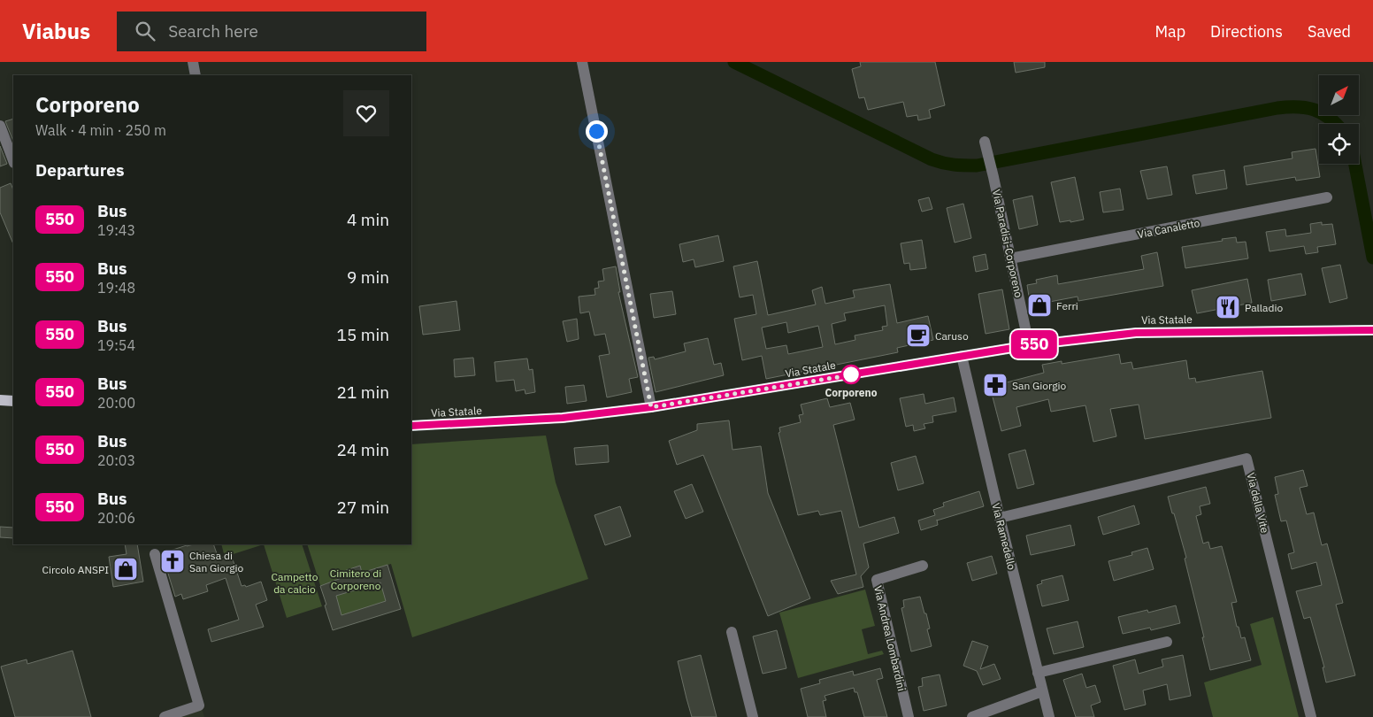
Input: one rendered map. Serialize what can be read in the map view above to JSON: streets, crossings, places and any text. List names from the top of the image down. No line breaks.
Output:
{"streets":{"main road":["Via Statale"],"street":["Via Canaletto","Via Paradisi-Corporeno","Via della Vite","Via Ramedello","Via Andrea Lombardini"]},"crossings":[["Via Canaletto","Via Paradisi-Corporeno"],["Via Paradisi-Corporeno","Via Statale"],["Via Statale","Via Ramedello"],["Via della Vite","Via Ramedello"]],"parks":["Cimitero di Corporeno","Campetto da calcio"],"places":{"shop":["Ferri","Circolo ANSPI"],"restaurant":["Palladio"],"cafe":["Caruso"],"other":["Corporeno"],"pharmacy":["San Giorgio"],"church":["Chiesa di San Giorgio"]},"lines":["bus line 550"],"north":"top right","page":{"header":"Viabus","search":"Search here","nav":["Map","Directions","Saved"],"on_map":"550","heading":[["Corporeno","Walk · 4 min · 250 m"],"Departures"],"list":[{"mark":"550","name":"Bus","note":"19:43","value":"4 min"},{"mark":"550","name":"Bus","note":"19:48","value":"9 min"},{"mark":"550","name":"Bus","note":"19:54","value":"15 min"},{"mark":"550","name":"Bus","note":"20:00","value":"21 min"},{"mark":"550","name":"Bus","note":"20:03","value":"24 min"},{"mark":"550","name":"Bus","note":"20:06","value":"27 min"}]}}
